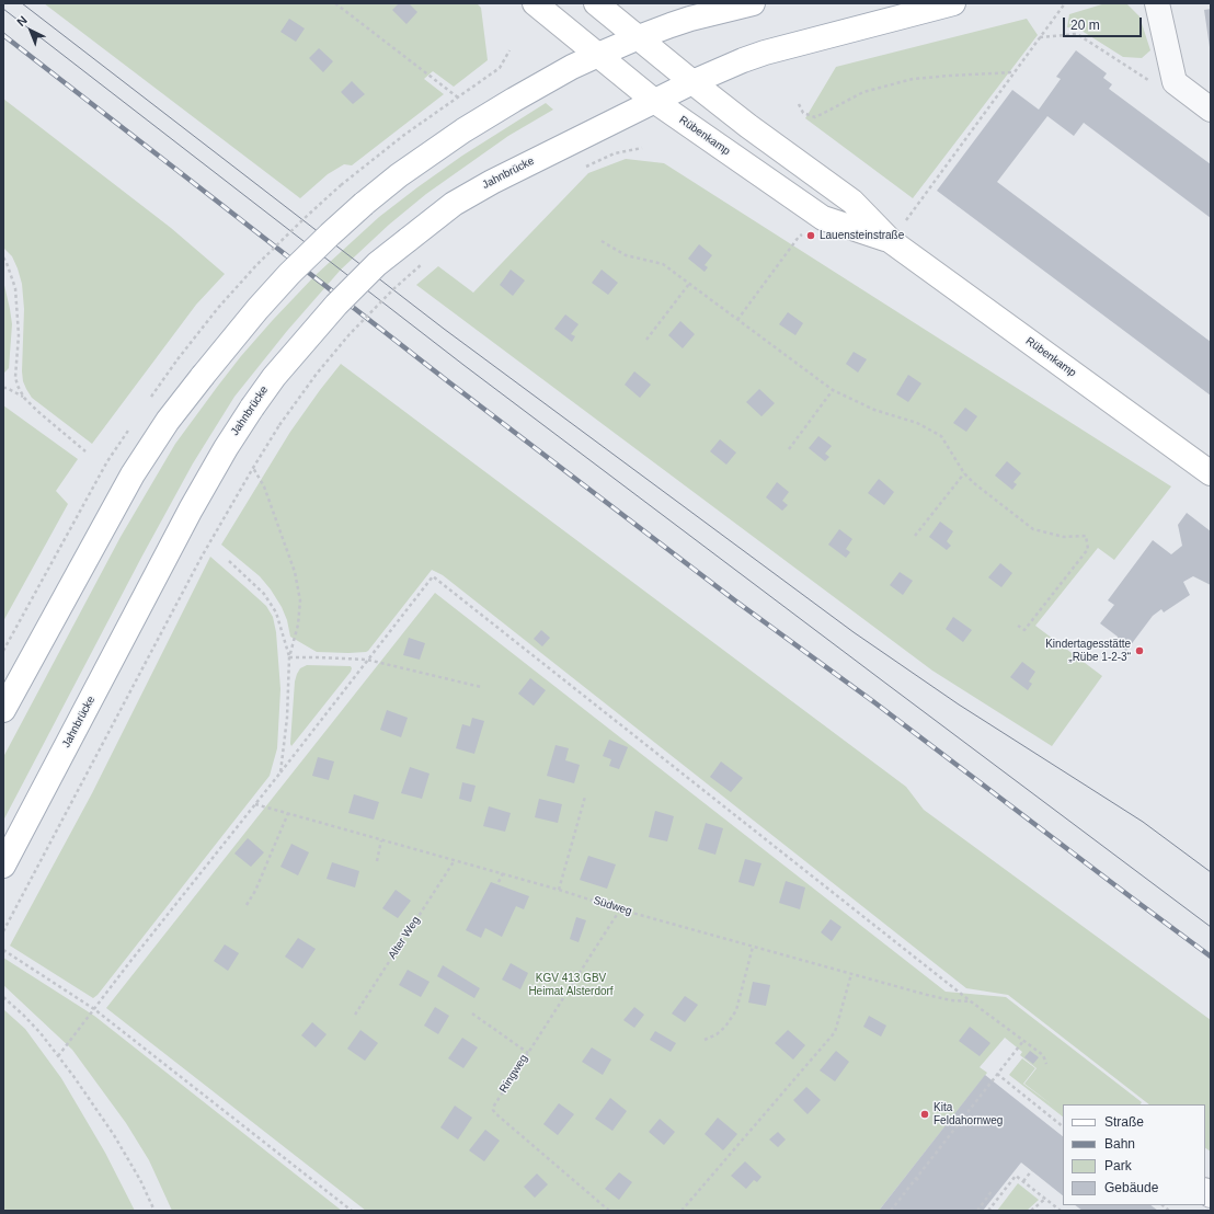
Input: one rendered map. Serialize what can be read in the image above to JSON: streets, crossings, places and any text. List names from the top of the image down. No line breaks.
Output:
{"streets":{"main road":["Rübenkamp","Jahnbrücke"],"path":["Südweg","Alter Weg","Ringweg"]},"crossings":[["Rübenkamp","Jahnbrücke"],["Südweg","Alter Weg"],["Südweg","Ringweg"]],"parks":["KGV 413 GBV Heimat Alsterdorf"],"places":["Lauensteinstraße","Kindertagesstätte „Rübe 1-2-3“","Kita Feldahornweg"],"legend":["Straße","Bahn","Park","Gebäude"],"scale_bar":"20 m","north":"top left"}
